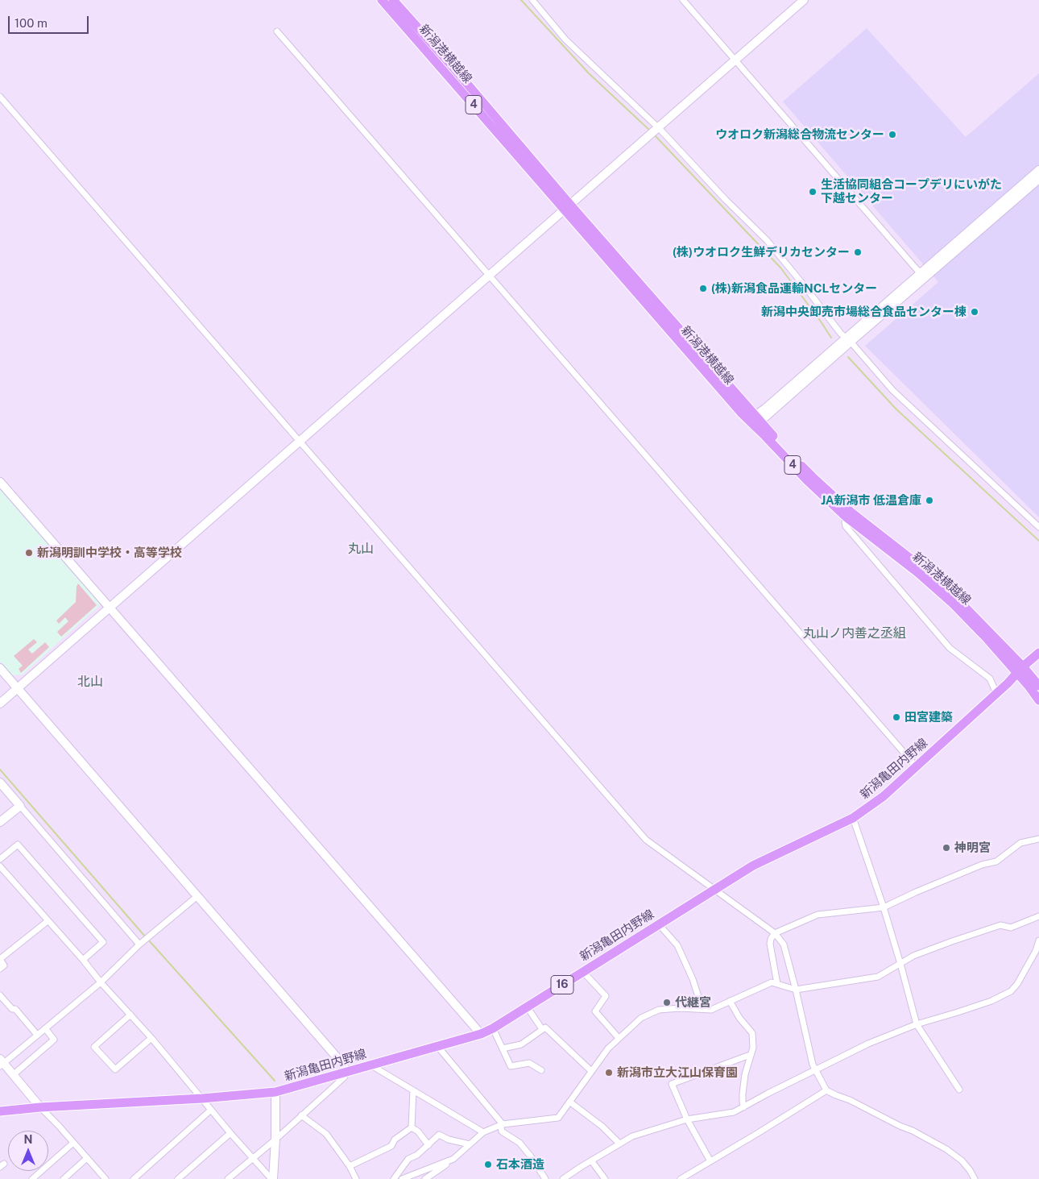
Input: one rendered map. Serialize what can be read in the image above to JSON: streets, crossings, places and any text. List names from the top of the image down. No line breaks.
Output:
{"streets":{"main road":["新潟港横越線","4","新潟亀田内野線","16"]},"crossings":[["新潟港横越線","新潟亀田内野線"]],"districts":["丸山","丸山ノ内善之丞組","北山"],"places":["ウオロク新潟総合物流センター","生活協同組合コープデリにいがた 下越センター","(株)ウオロク生鮮デリカセンター","(株)新潟食品運輸NCLセンター","新潟中央卸売市場総合食品センター棟","JA新潟市 低温倉庫","新潟明訓中学校・高等学校","田宮建築","神明宮","代継宮","新潟市立大江山保育園","石本酒造"],"scale_bar":"100 m","north":"top"}
